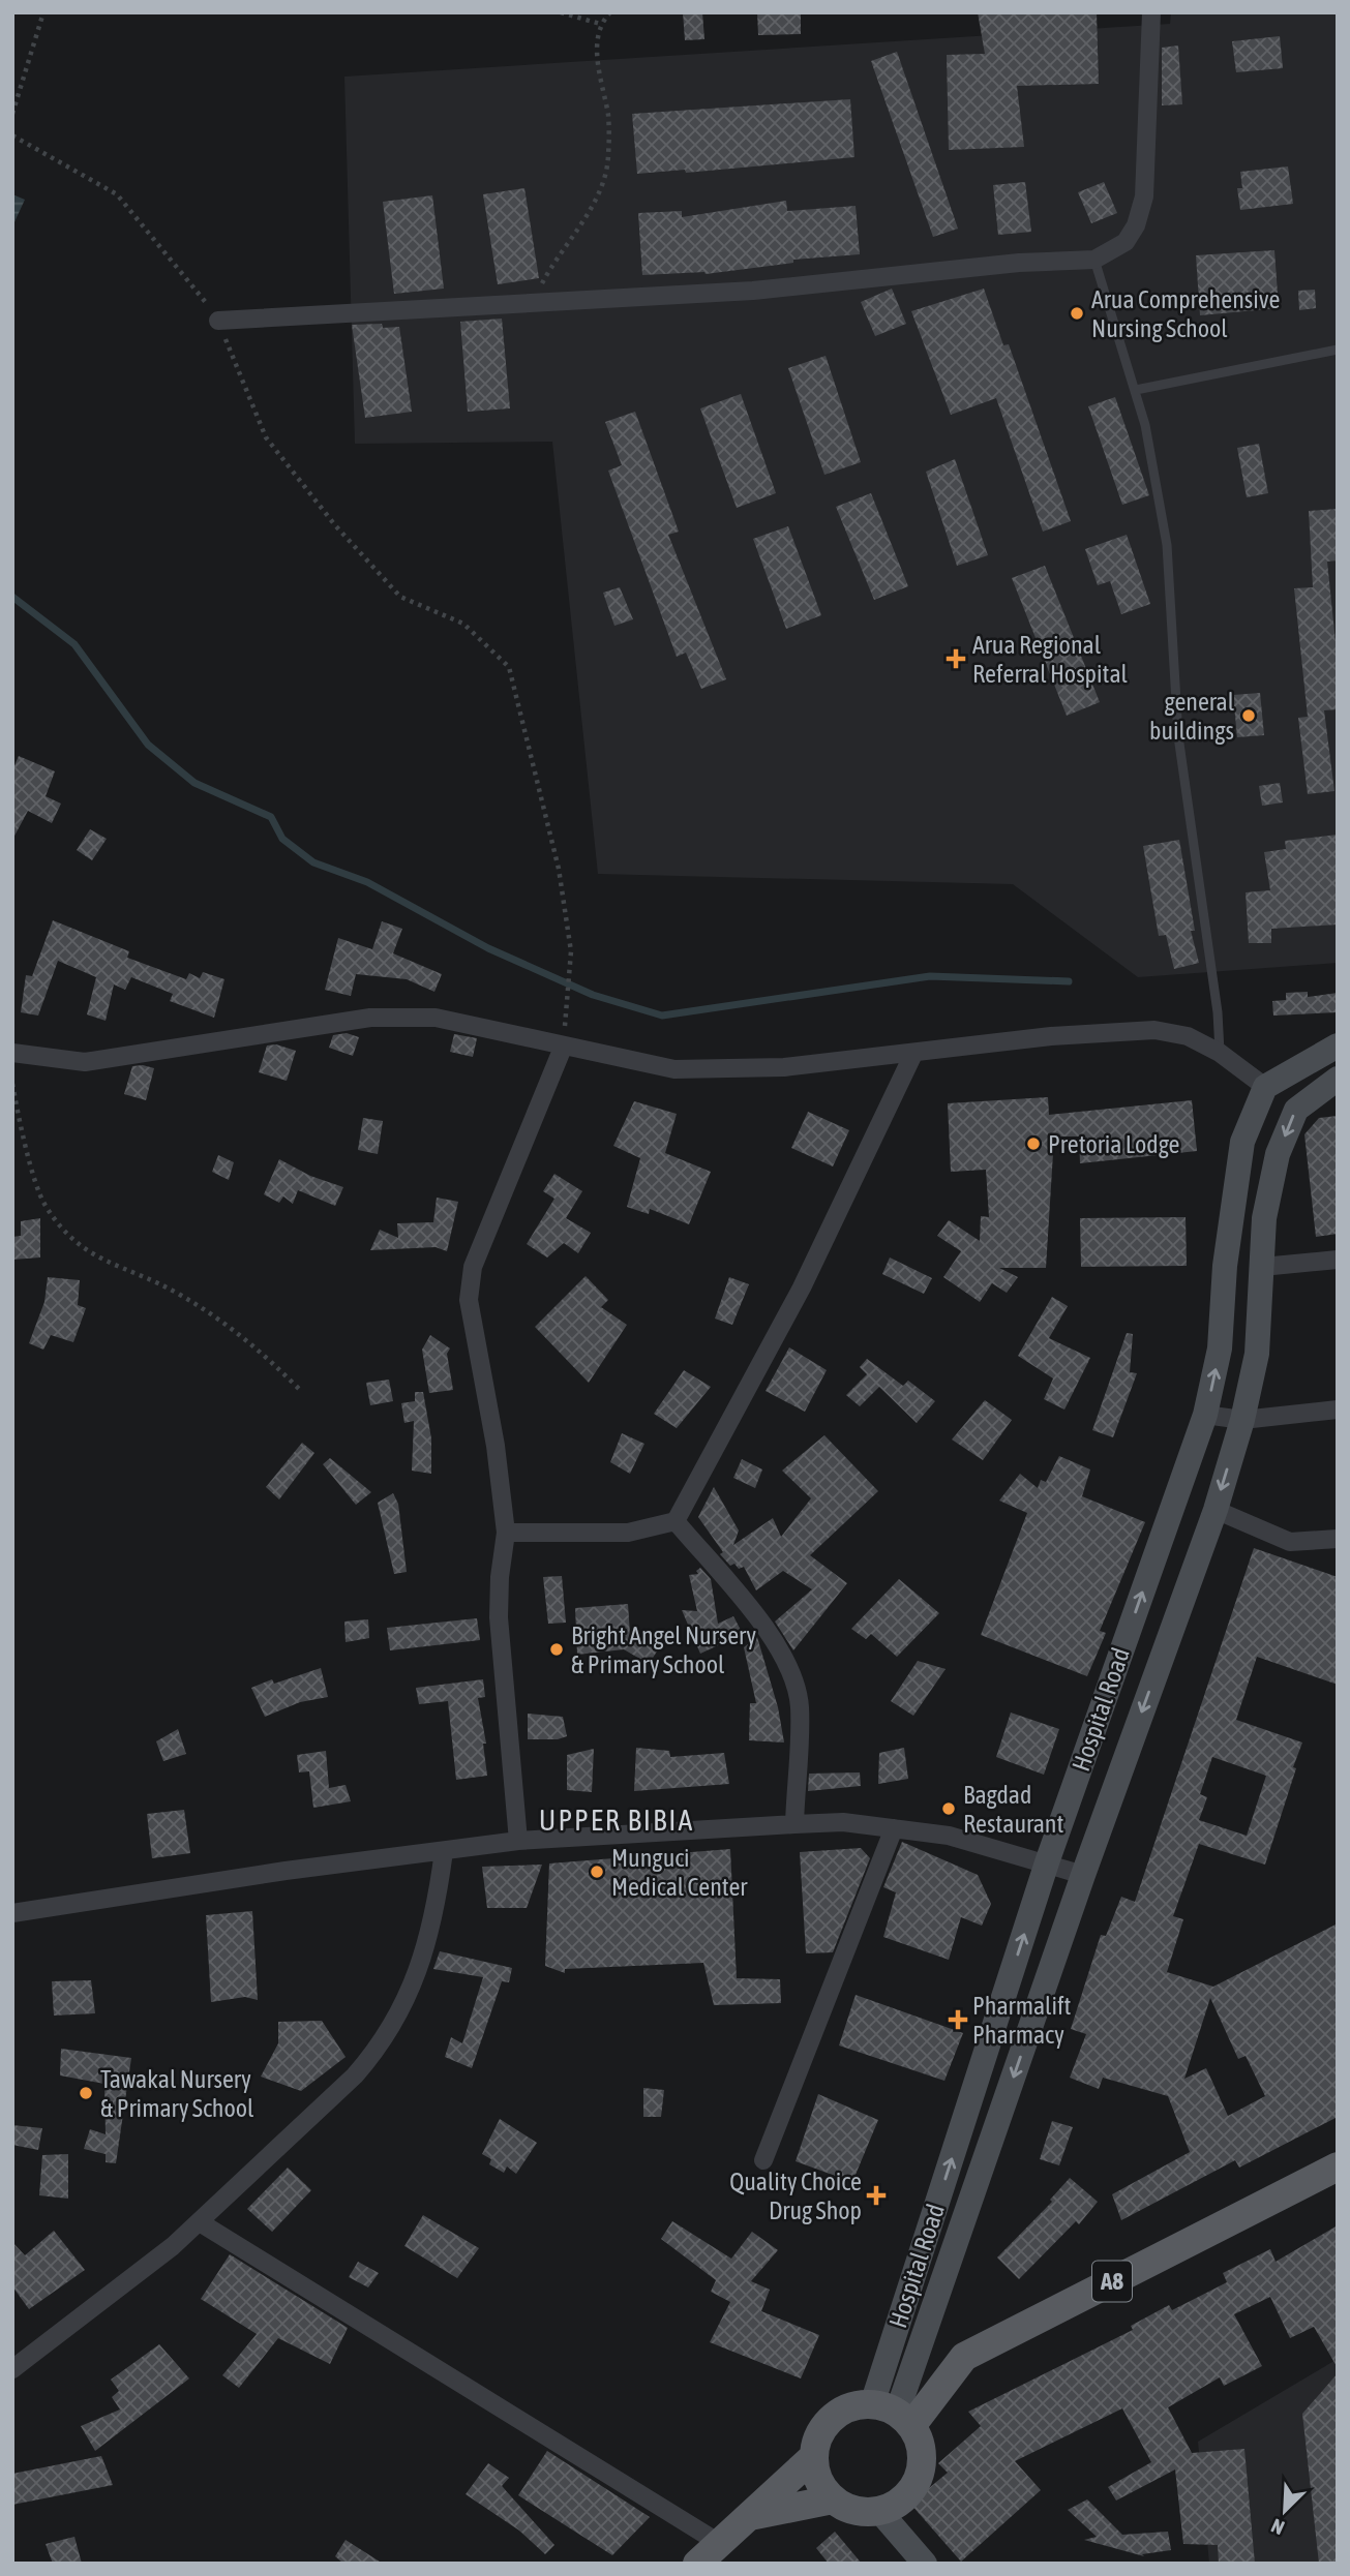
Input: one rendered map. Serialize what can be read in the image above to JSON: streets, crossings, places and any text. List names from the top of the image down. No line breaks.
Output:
{"streets":{"main road":["Hospital Road","A8"]},"crossings":[["Hospital Road","A8"]],"districts":["UPPER BIBIA"],"places":{"other":["Arua Comprehensive Nursing School","general buildings","Pretoria Lodge","Bright Angel Nursery & Primary School","Bagdad Restaurant","Munguci Medical Center","Tawakal Nursery & Primary School"],"health":["Arua Regional Referral Hospital","Pharmalift Pharmacy","Quality Choice Drug Shop"]},"north":"bottom left"}
